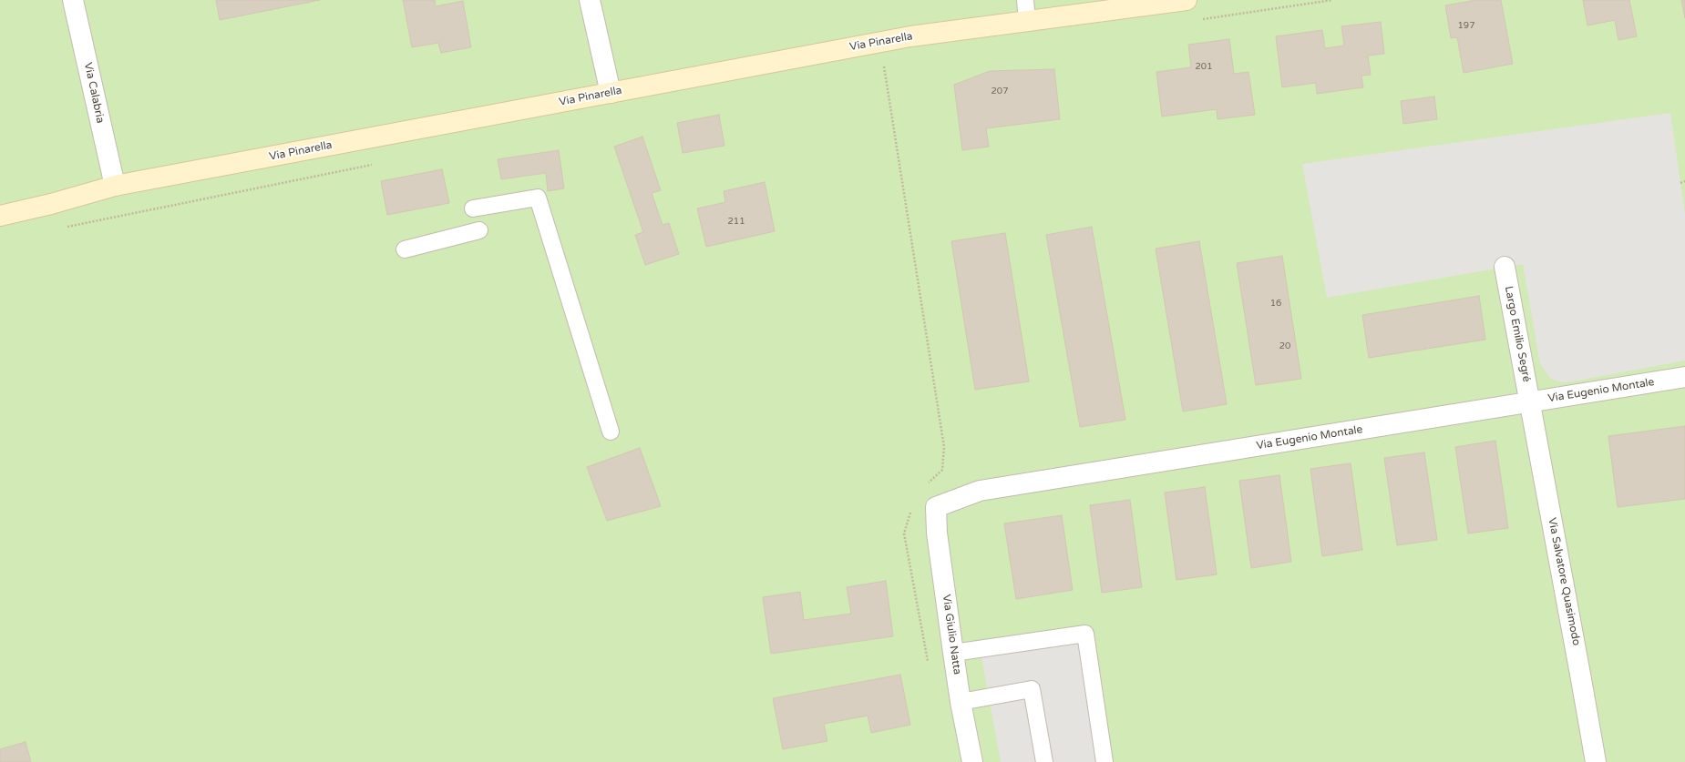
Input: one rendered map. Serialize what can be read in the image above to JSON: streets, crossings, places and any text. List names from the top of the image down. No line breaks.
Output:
{"streets":{"street":["Via Pinarella","Via Calabria","Largo Emilio Segré","Via Eugenio Montale","Via Salvatore Quasimodo","Via Giulio Natta"]},"crossings":[["Via Pinarella","Via Calabria"],["Largo Emilio Segré","Via Eugenio Montale"],["Largo Emilio Segré","Via Salvatore Quasimodo"],["Via Eugenio Montale","Via Salvatore Quasimodo"],["Via Eugenio Montale","Via Giulio Natta"]],"house_numbers":["197","201","207","211","16","20"]}
